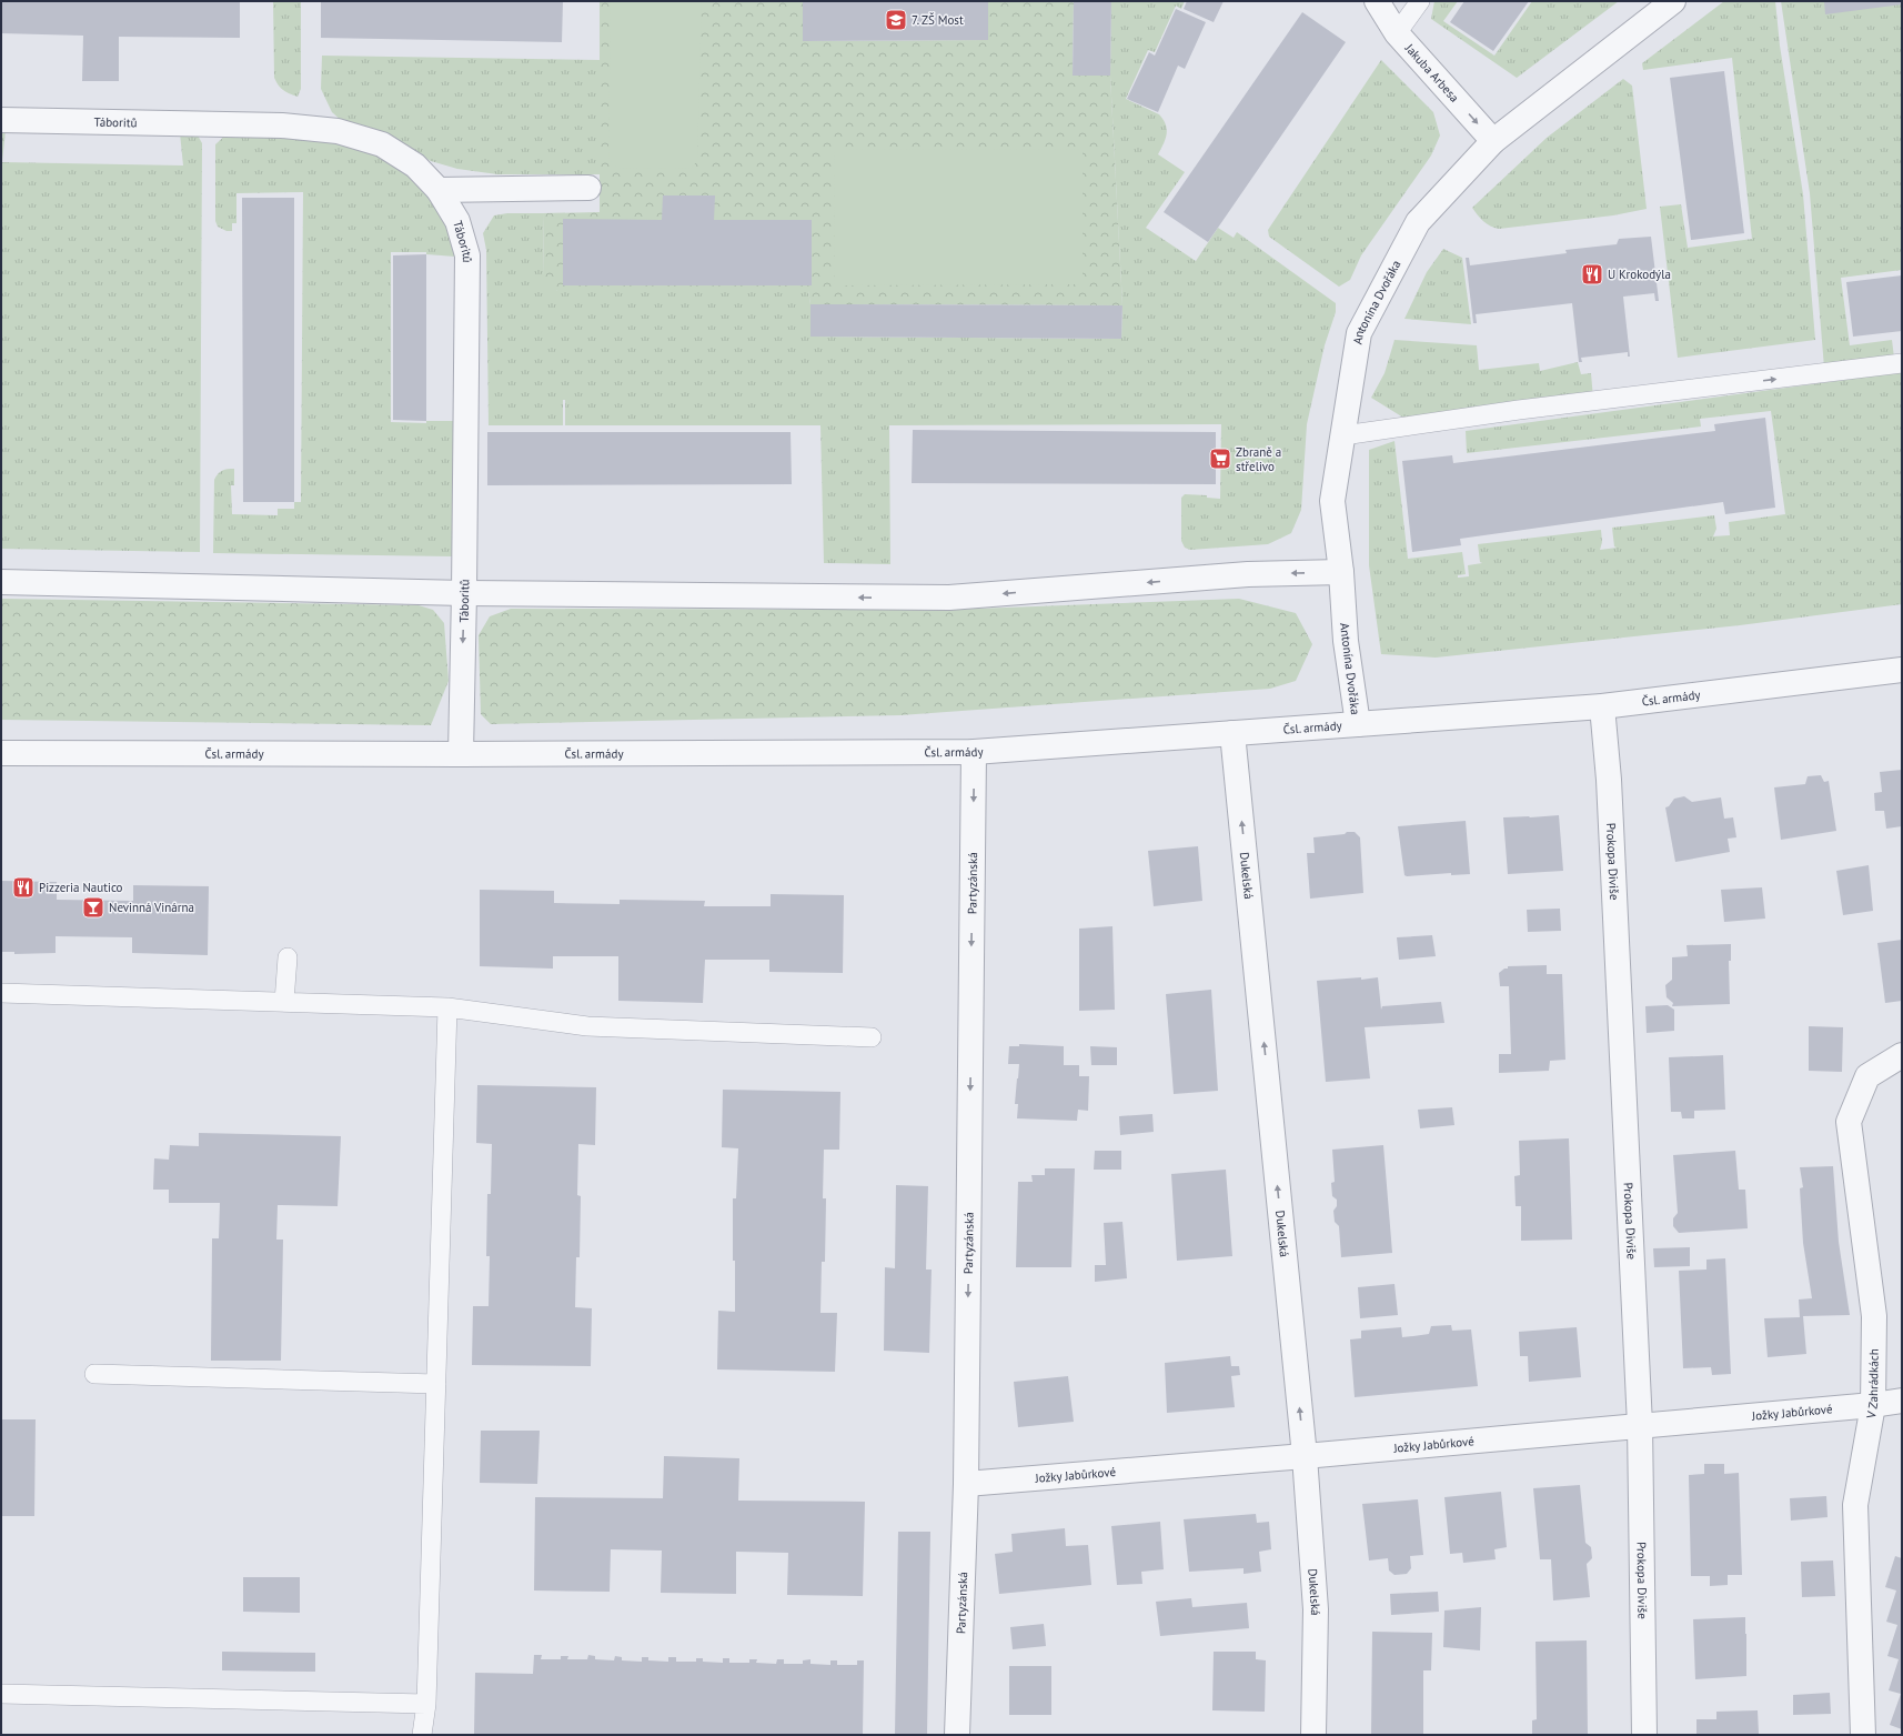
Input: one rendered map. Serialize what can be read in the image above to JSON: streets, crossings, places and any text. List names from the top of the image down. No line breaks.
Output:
{"streets":{"street":["Jakuba Arbesa","Táboritů","Antonína Dvořáka","Čsl. armády","Prokopa Diviše","Dukelská","Partyzánská","V Zahrádkách","Jožky Jabůrkové"]},"crossings":[["Jakuba Arbesa","Antonína Dvořáka"],["Táboritů","Čsl. armády"],["Antonína Dvořáka","Čsl. armády"],["Čsl. armády","Prokopa Diviše"],["Čsl. armády","Dukelská"],["Čsl. armády","Partyzánská"],["Prokopa Diviše","Jožky Jabůrkové"],["Dukelská","Jožky Jabůrkové"],["Partyzánská","Jožky Jabůrkové"],["V Zahrádkách","Jožky Jabůrkové"]],"one_way":["Jakuba Arbesa","Dukelská","Partyzánská"],"places":{"school or university":["7. ZŠ Most"],"restaurant":["U Krokodýla","Pizzeria Nautico"],"supermarket":["Zbraně a střelivo"],"bar":["Nevinná Vinárna"]}}
